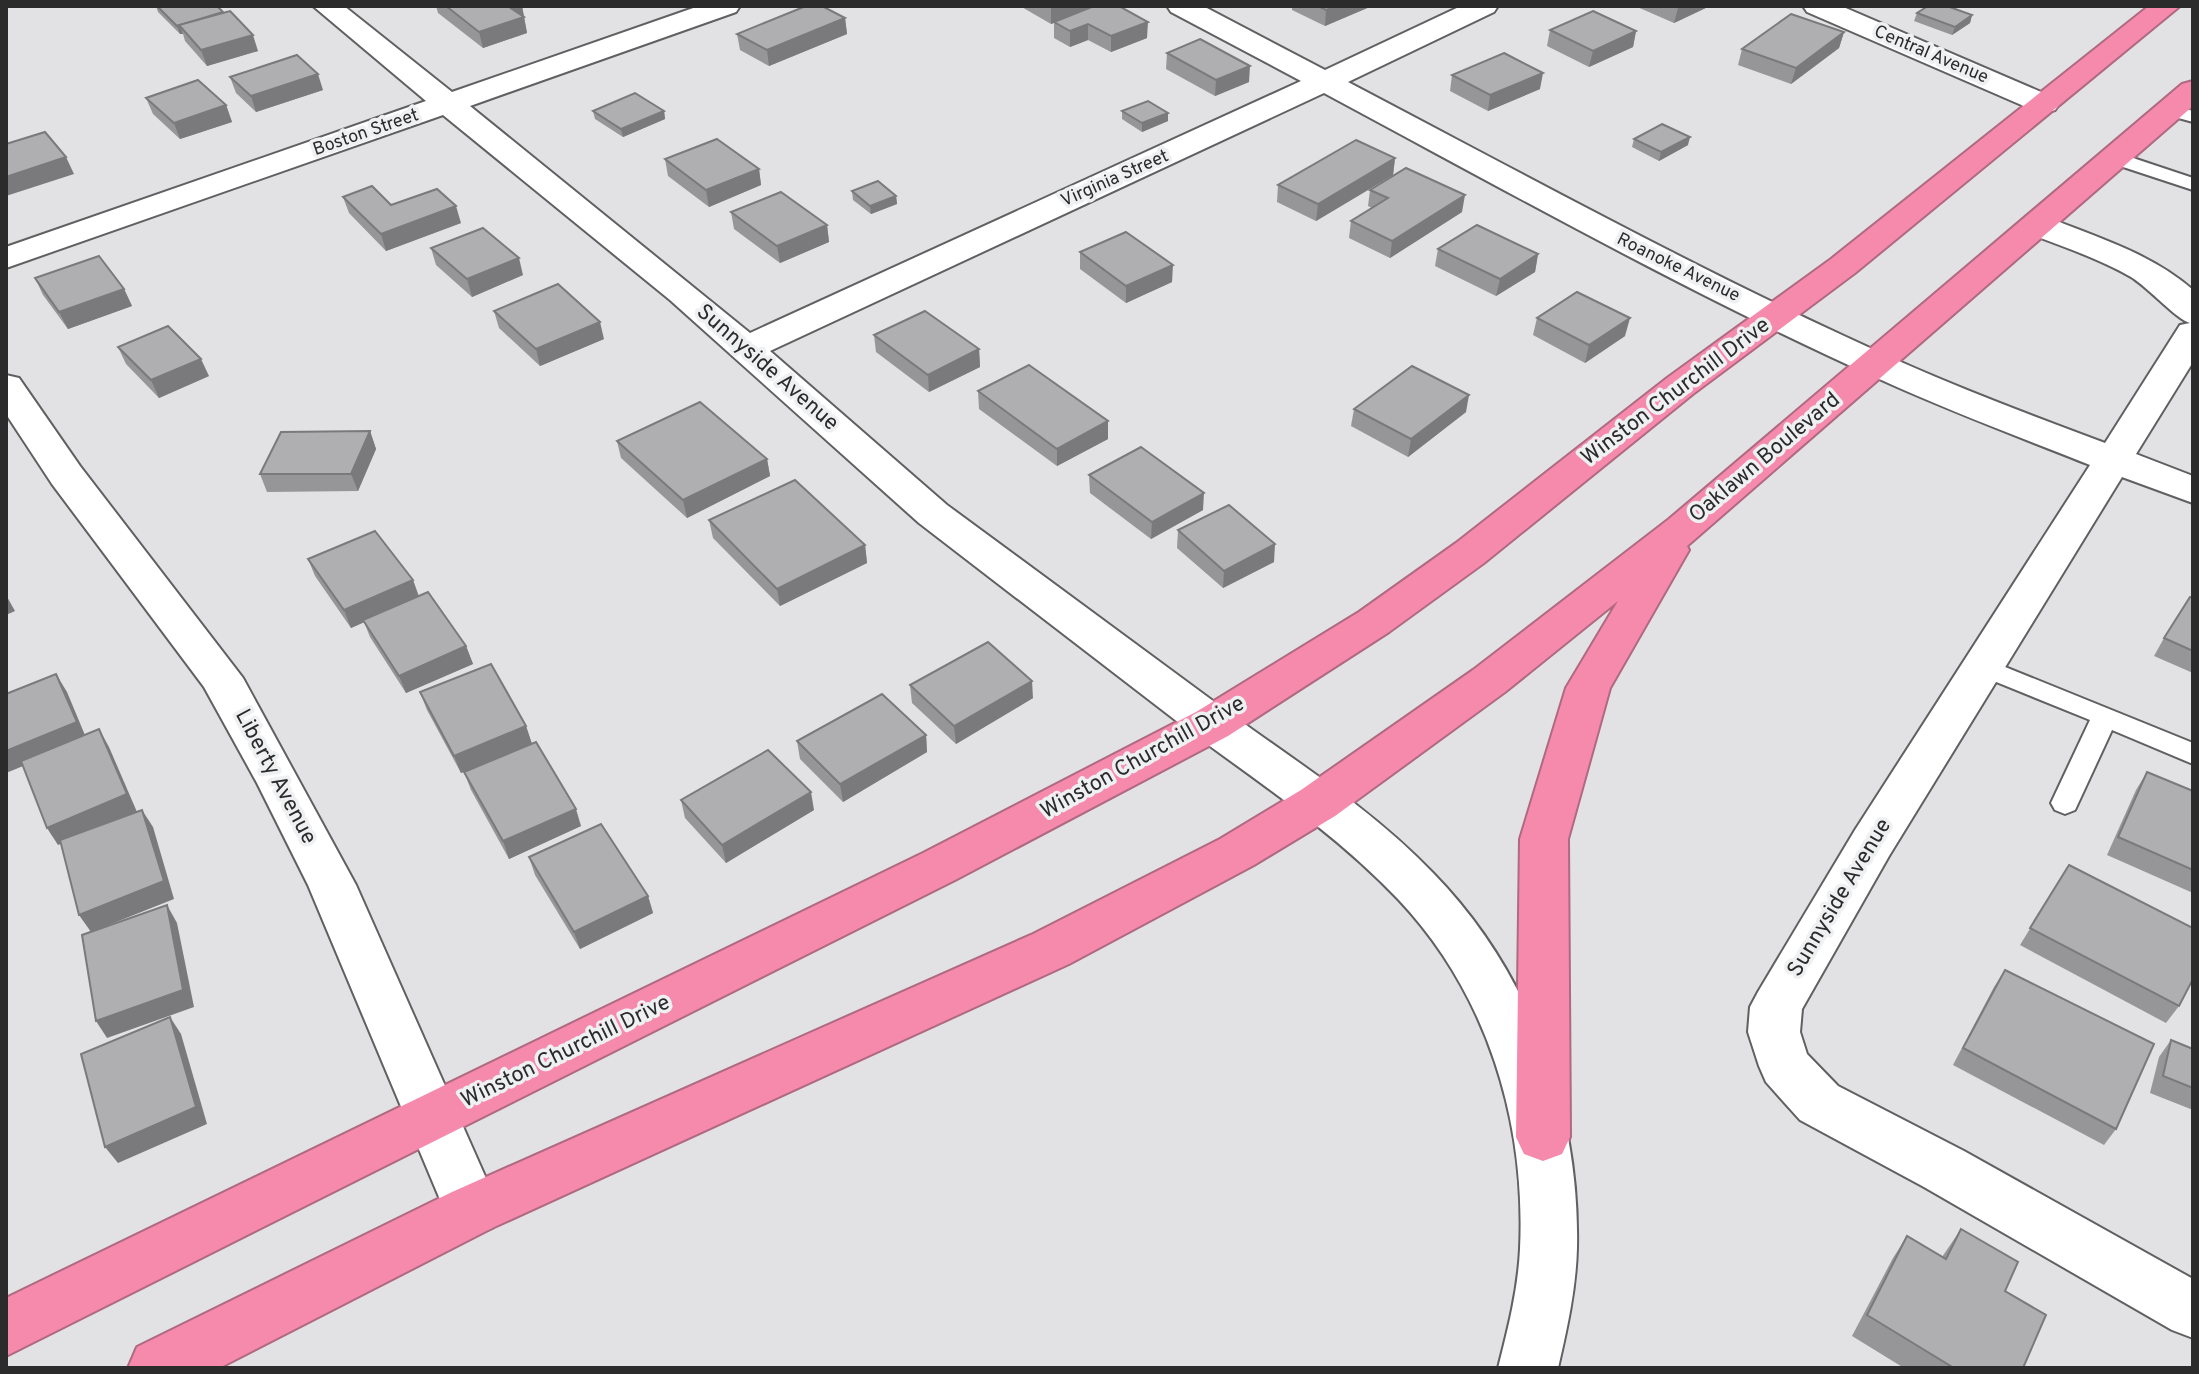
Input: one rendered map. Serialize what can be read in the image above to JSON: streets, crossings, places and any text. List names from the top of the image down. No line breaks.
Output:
{"streets":{"highway":["Winston Churchill Drive","Oaklawn Boulevard"],"street":["Central Avenue","Boston Street","Virginia Street","Roanoke Avenue","Sunnyside Avenue","Liberty Avenue"]},"crossings":[["Central Avenue","Winston Churchill Drive"],["Boston Street","Sunnyside Avenue"],["Virginia Street","Roanoke Avenue"],["Virginia Street","Sunnyside Avenue"],["Roanoke Avenue","Sunnyside Avenue"],["Roanoke Avenue","Winston Churchill Drive"],["Roanoke Avenue","Oaklawn Boulevard"],["Sunnyside Avenue","Winston Churchill Drive"],["Winston Churchill Drive","Liberty Avenue"]]}
